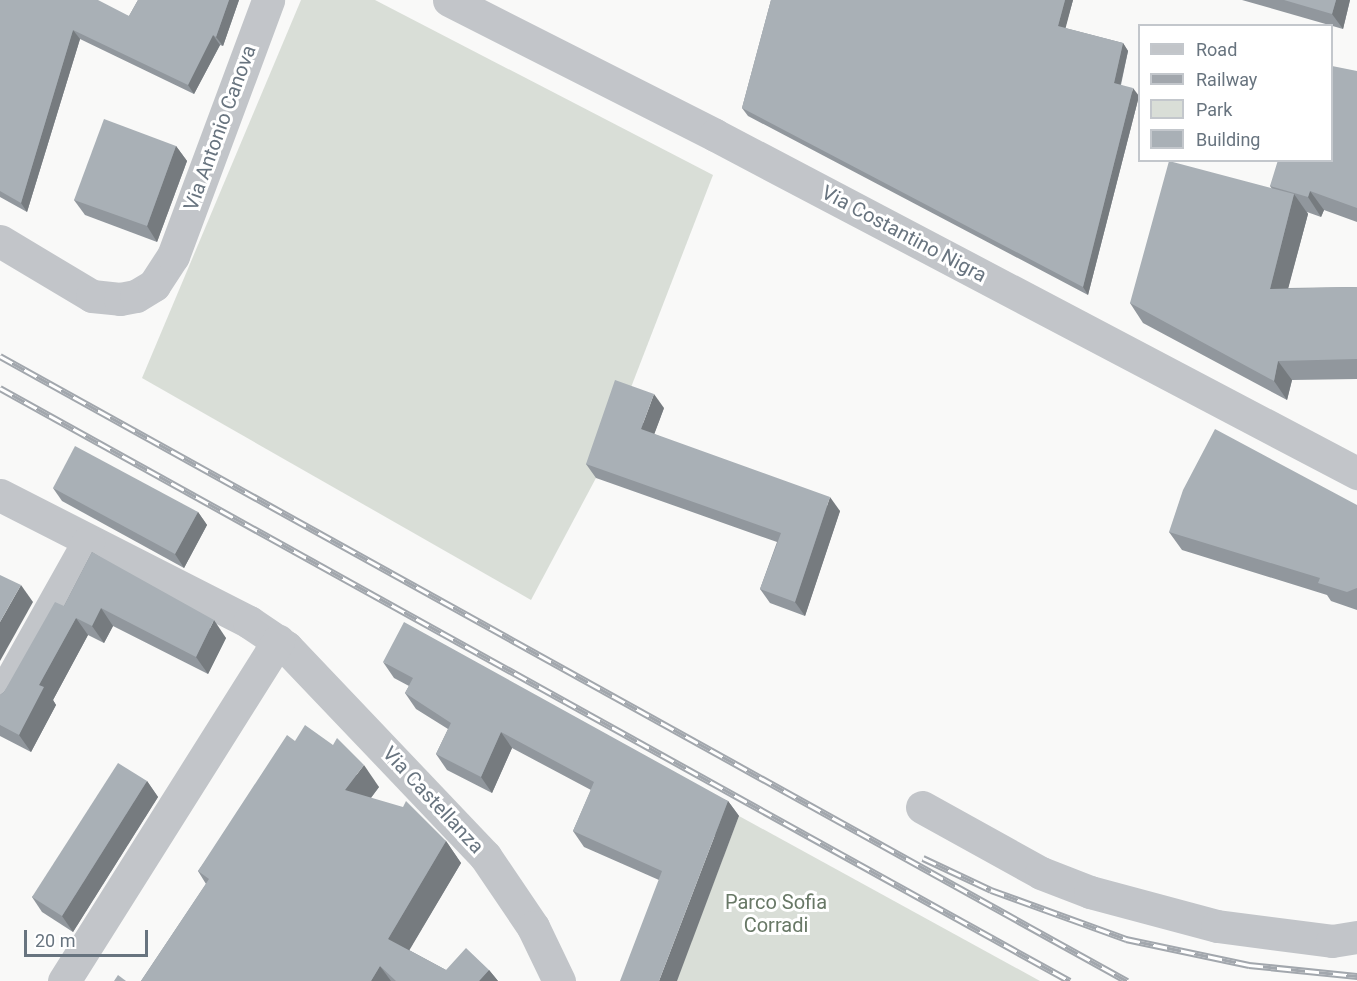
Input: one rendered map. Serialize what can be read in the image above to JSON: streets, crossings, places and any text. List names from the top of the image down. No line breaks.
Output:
{"streets":{"street":["Via Antonio Canova","Via Costantino Nigra","Via Castellanza"]},"parks":["Parco Sofia Corradi"],"legend":["Road","Railway","Park","Building"],"scale_bar":"20 m"}
